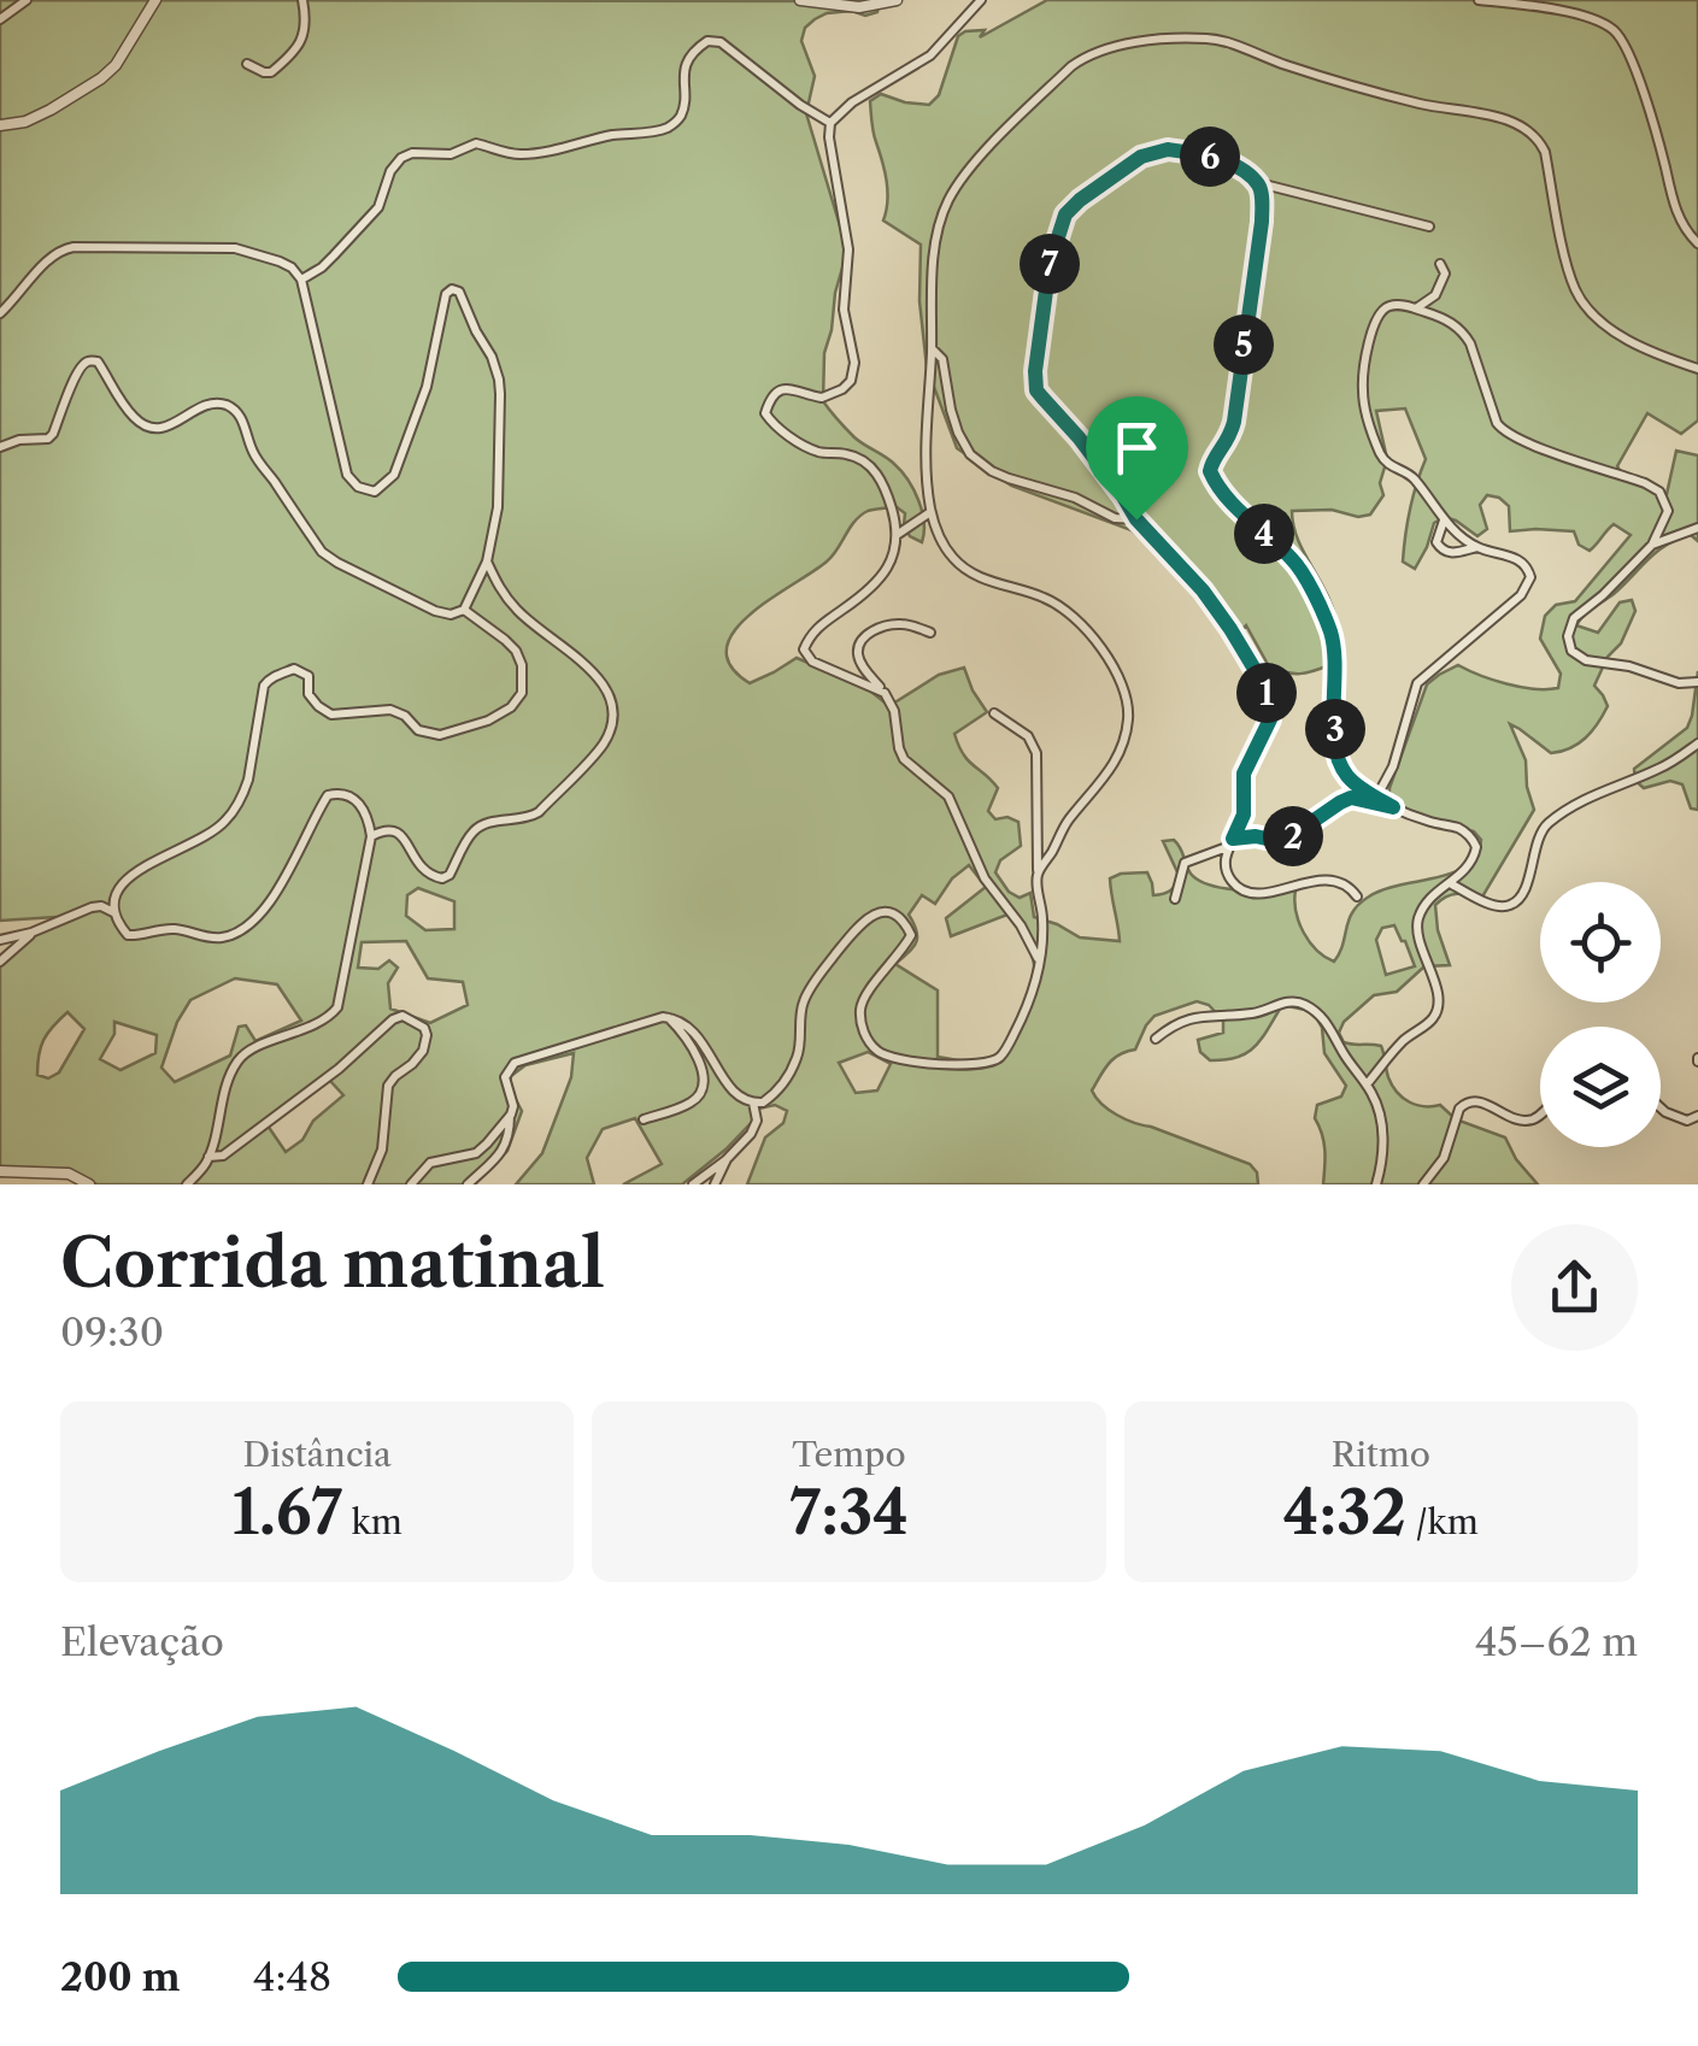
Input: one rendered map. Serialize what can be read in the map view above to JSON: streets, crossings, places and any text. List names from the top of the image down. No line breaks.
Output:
{"page":{"pins":["6","7","5","4","1","3","2"],"heading":["Corrida matinal","09:30"],"stats":[["Distância","1.67 km"],["Tempo","7:34"],["Ritmo","4:32 /km"]],"chart":["Elevação","45–62 m"],"list":[{"name":"200 m","note":"4:48"}]}}
